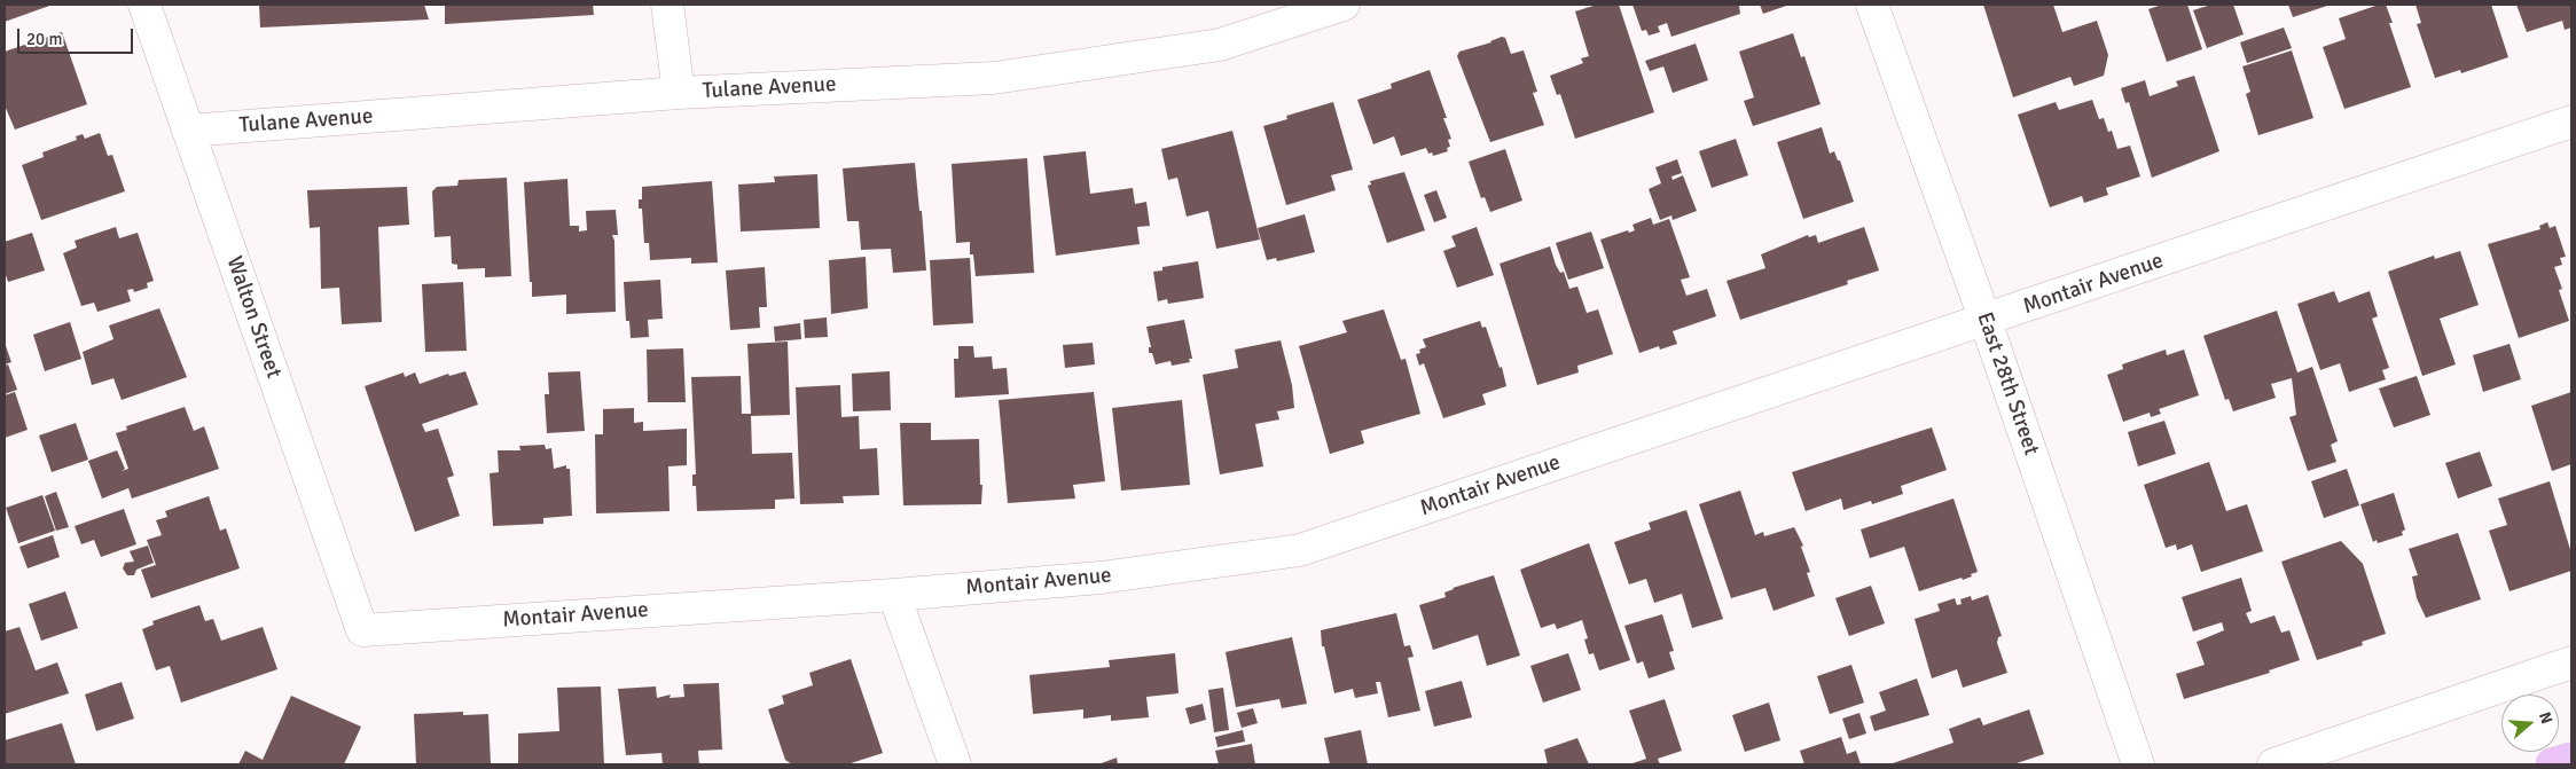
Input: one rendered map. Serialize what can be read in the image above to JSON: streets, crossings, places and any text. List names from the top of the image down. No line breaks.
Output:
{"streets":{"street":["Tulane Avenue","Montair Avenue","Walton Street","East 28th Street"]},"crossings":[["Tulane Avenue","Walton Street"],["Montair Avenue","Walton Street"],["Montair Avenue","East 28th Street"]],"scale_bar":"20 m","north":"right"}
